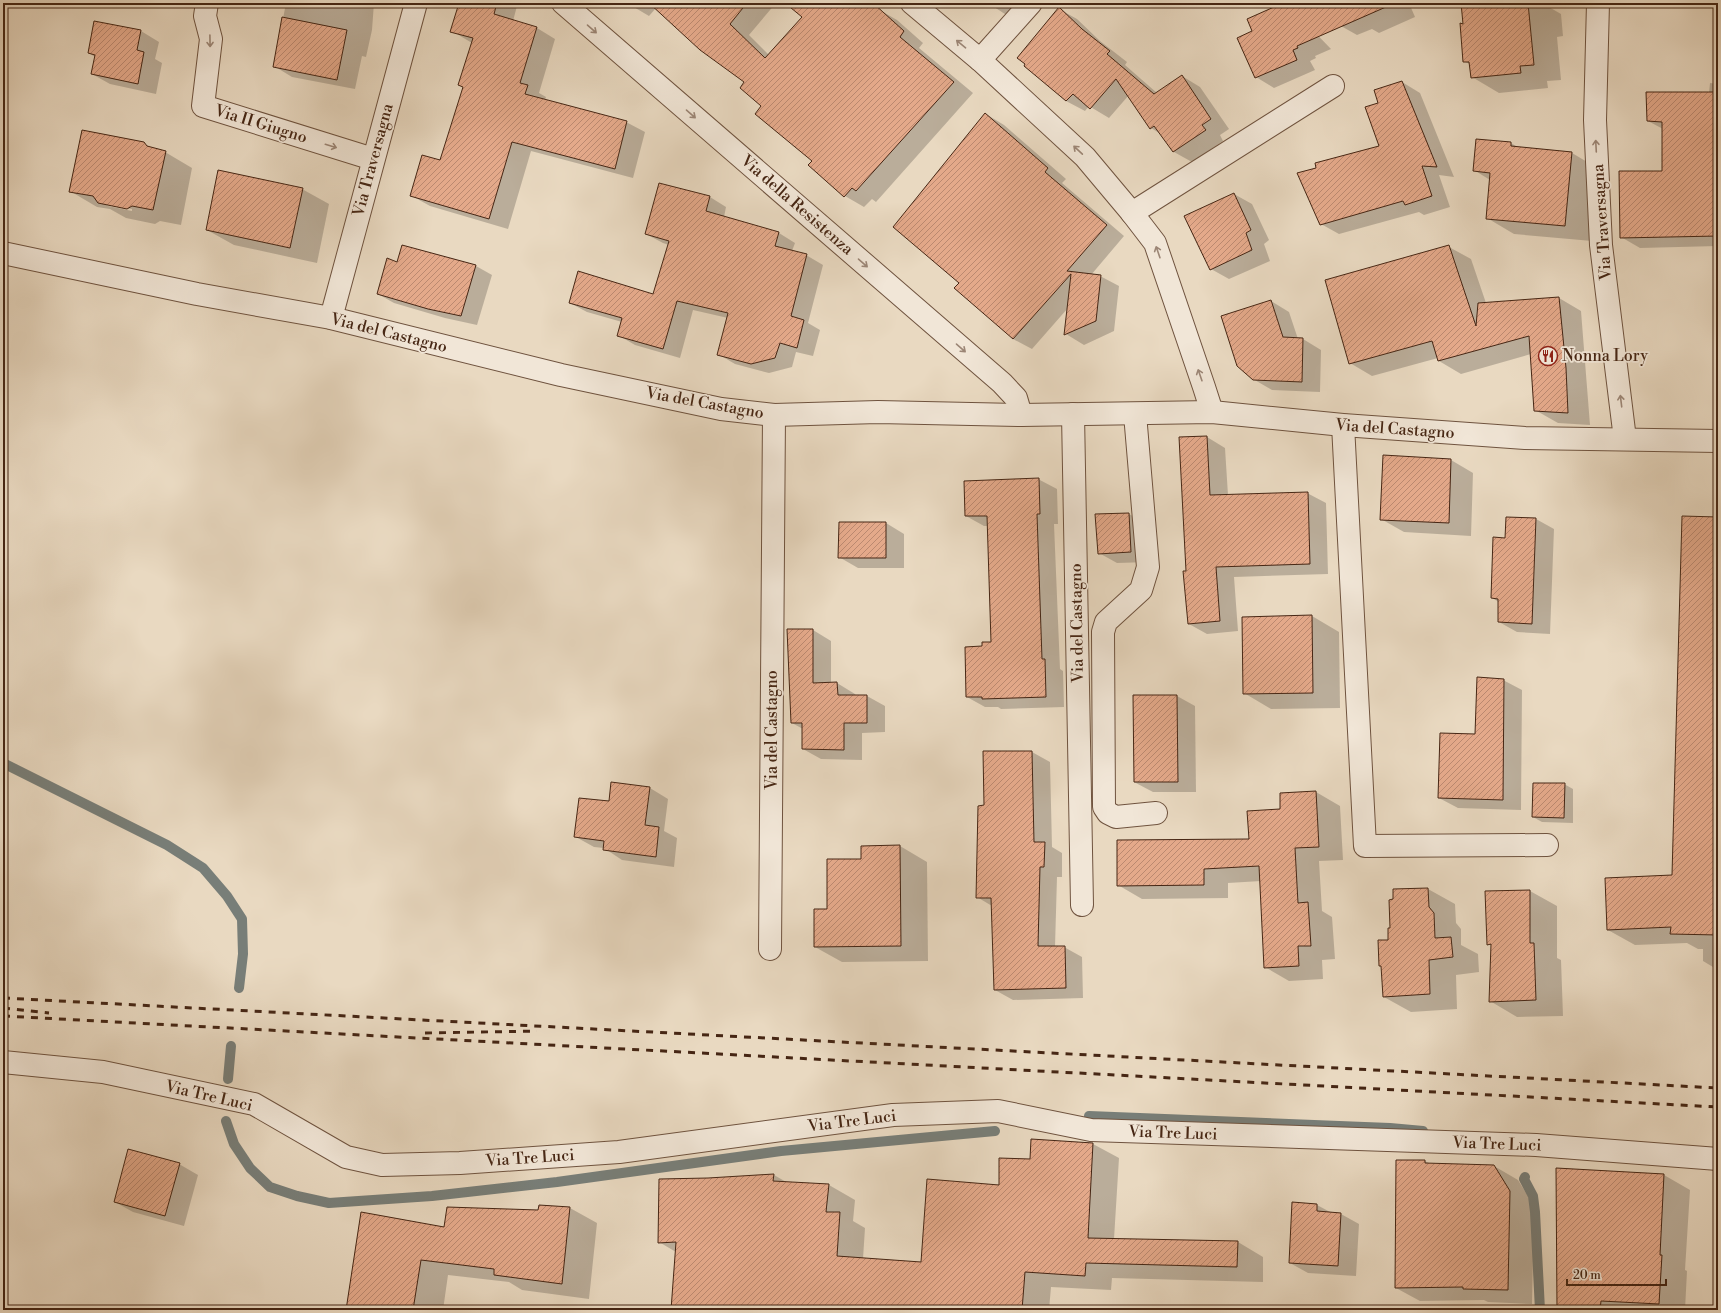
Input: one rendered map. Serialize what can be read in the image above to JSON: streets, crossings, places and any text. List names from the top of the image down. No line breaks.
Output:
{"streets":{"street":["Via II Giugno","Via Traversagna","Via della Resistenza","Via del Castagno","Via Tre Luci"]},"crossings":[["Via II Giugno","Via Traversagna"],["Via Traversagna","Via del Castagno"],["Via della Resistenza","Via del Castagno"]],"one_way":["Via II Giugno","Via Traversagna","Via della Resistenza"],"places":{"restaurant":["Nonna Lory"]},"scale_bar":"20 m"}
